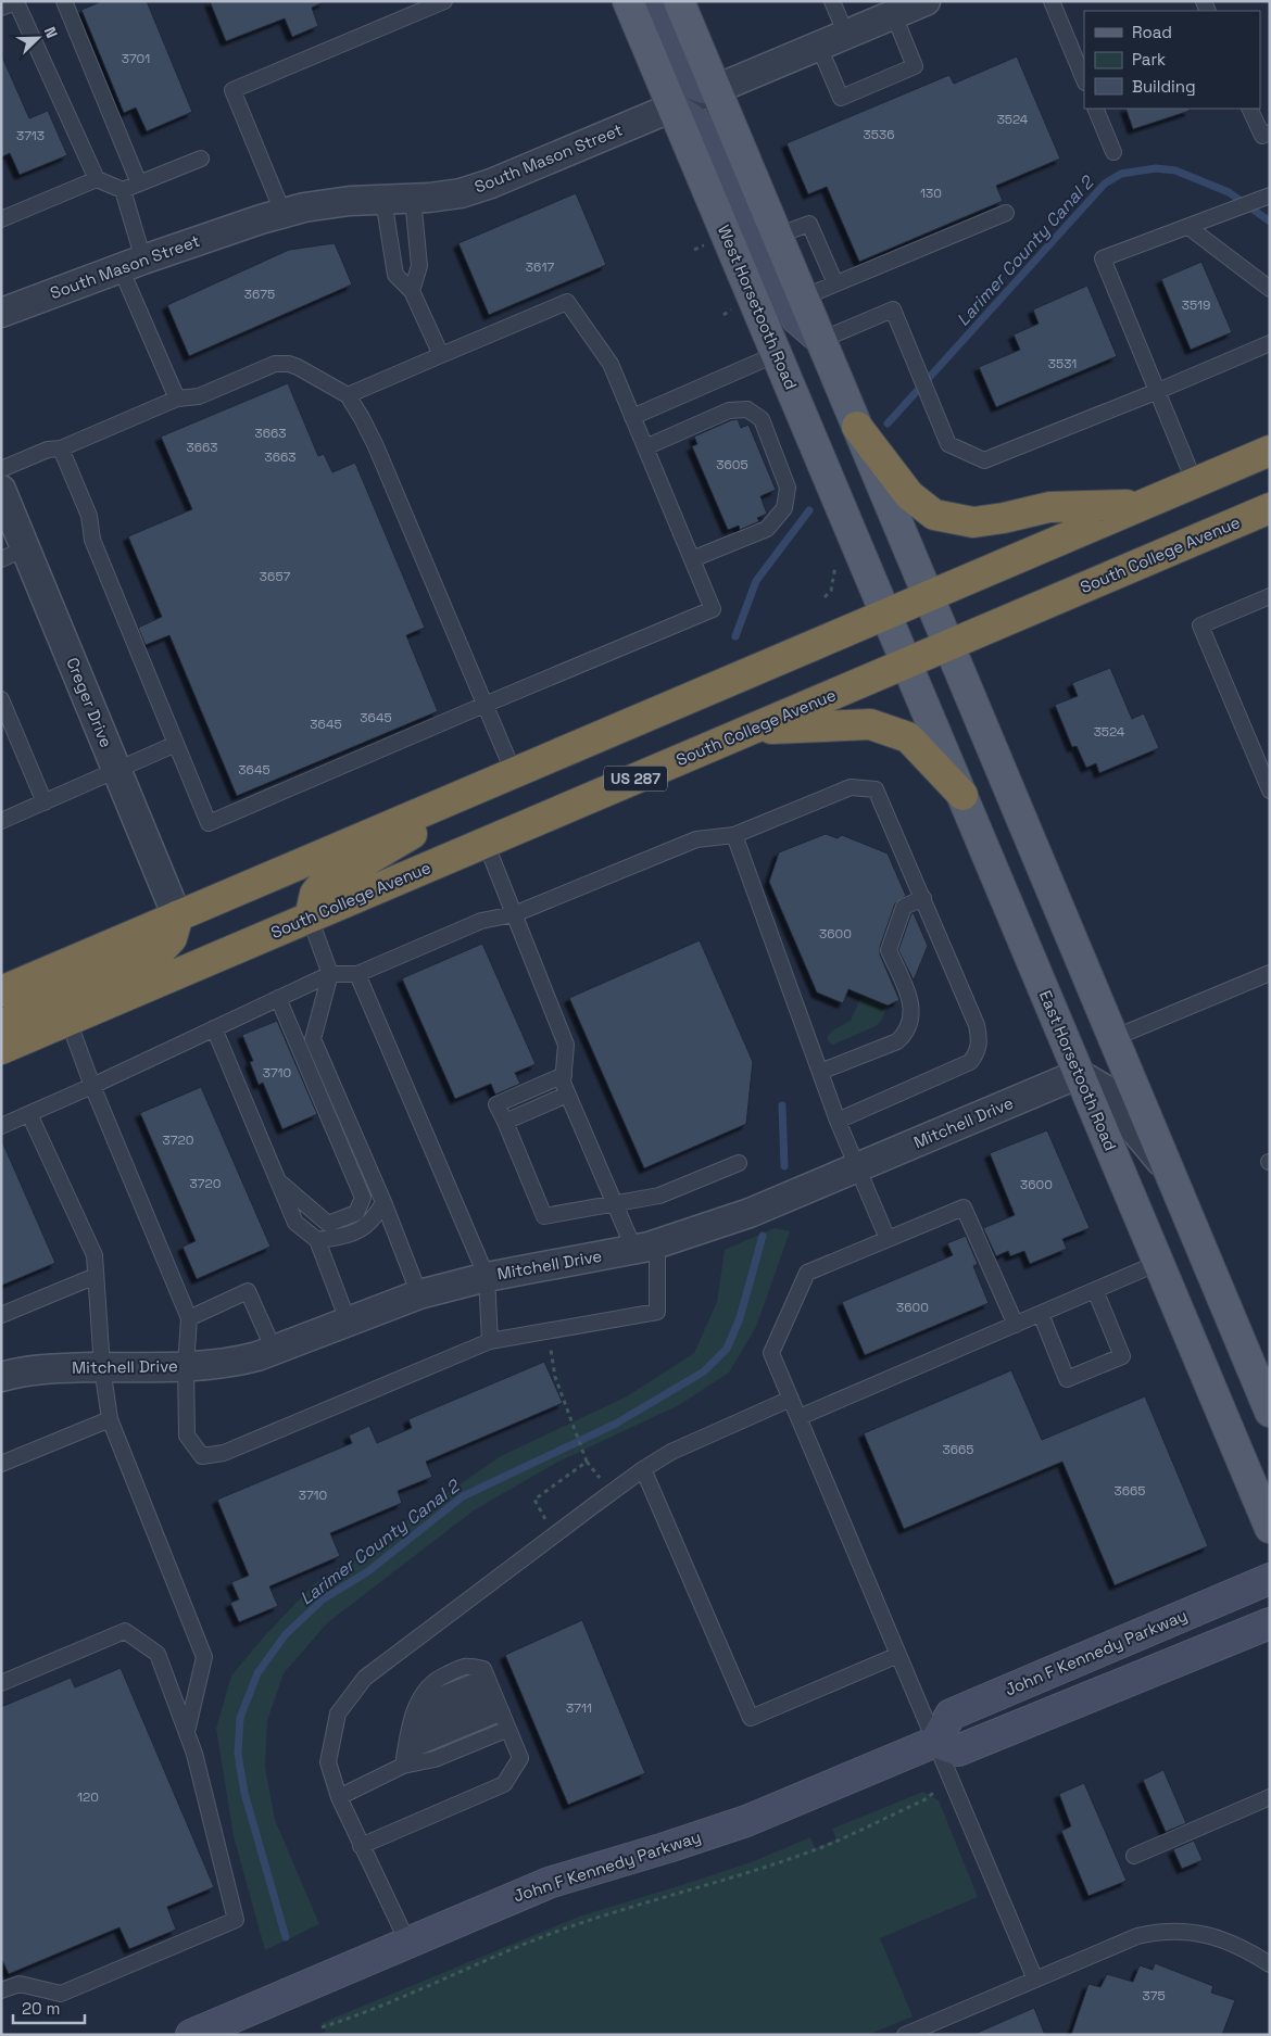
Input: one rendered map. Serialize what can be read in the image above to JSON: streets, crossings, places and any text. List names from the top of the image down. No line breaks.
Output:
{"streets":{"highway":["South College Avenue","US 287"],"main road":["West Horsetooth Road","East Horsetooth Road"],"street":["South Mason Street","Creger Drive","Mitchell Drive","John F Kennedy Parkway"]},"crossings":[["South Mason Street","West Horsetooth Road"],["West Horsetooth Road","East Horsetooth Road"],["South College Avenue","East Horsetooth Road"],["East Horsetooth Road","Mitchell Drive"]],"water":["Larimer County Canal 2"],"house_numbers":["3701","3524","3536","3713","130","3617","3675","3519","3531","3663","3663","3663","3605","3657","3645","3645","3524","3645","3600","3710","3720","3720","3600","3600","3665","3665","3710","3711","120","375"],"legend":["Road","Park","Building"],"scale_bar":"20 m","north":"top right"}
